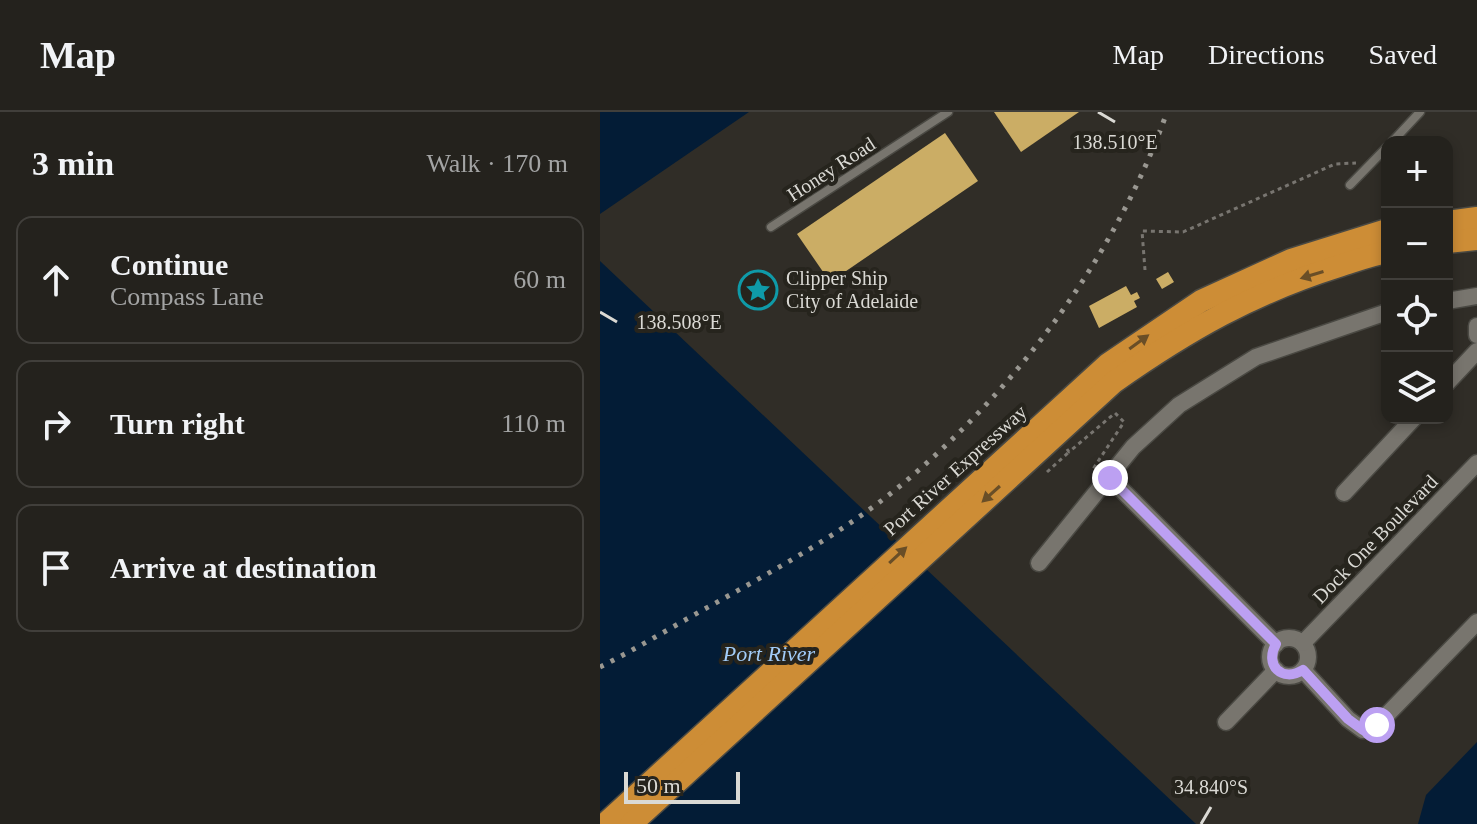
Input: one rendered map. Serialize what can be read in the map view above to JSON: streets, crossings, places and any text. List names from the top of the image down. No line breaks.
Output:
{"streets":{"highway":["Port River Expressway"],"street":["Dock One Boulevard"],"lane":["Honey Road"]},"water":["Port River"],"places":{"place":["Clipper Ship City of Adelaide"]},"scale_bar":"50 m","page":{"header":"Map","nav":["Map","Directions","Saved"],"heading":["3 min","Walk · 170 m"],"map_buttons":["+","−"],"list":[["Continue","Compass Lane","60 m"],["Turn right","110 m"],"Arrive at destination"],"scale":"50 m"},"coordinates":["138.510°E","138.508°E","34.840°S"]}
